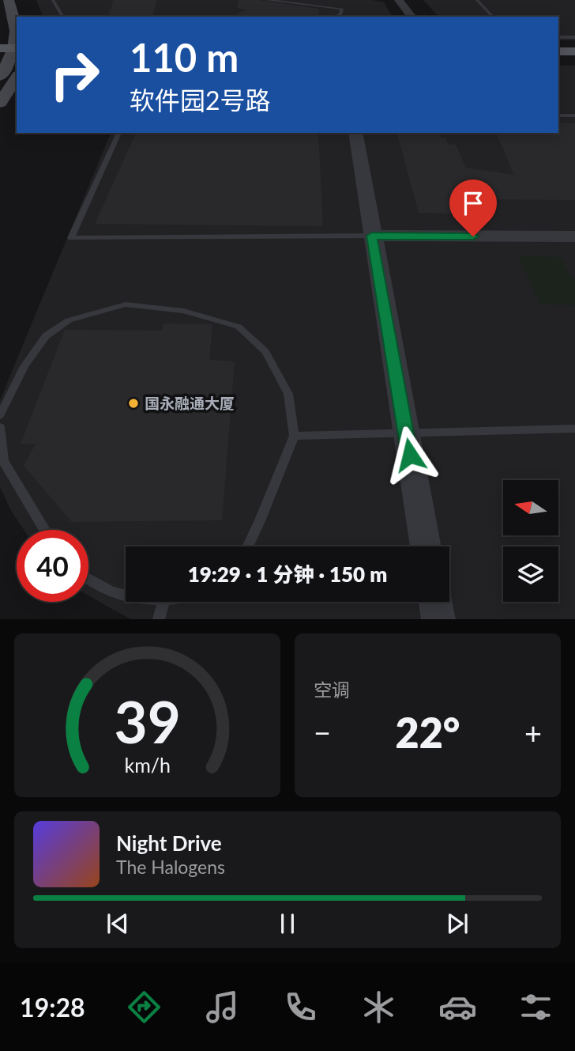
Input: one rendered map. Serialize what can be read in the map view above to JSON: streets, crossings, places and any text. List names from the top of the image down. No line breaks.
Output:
{"places":["国永融通大厦"],"north":"left","page":{"turn":["110 m","软件园2号路"],"limit":"40","trip":"19:29 · 1 分钟 · 150 m","tile":"空调","heat":["−","22°","+"],"song":["Night Drive","The Halogens"],"tabs":"19:28","gauge":["39","km/h"]}}
